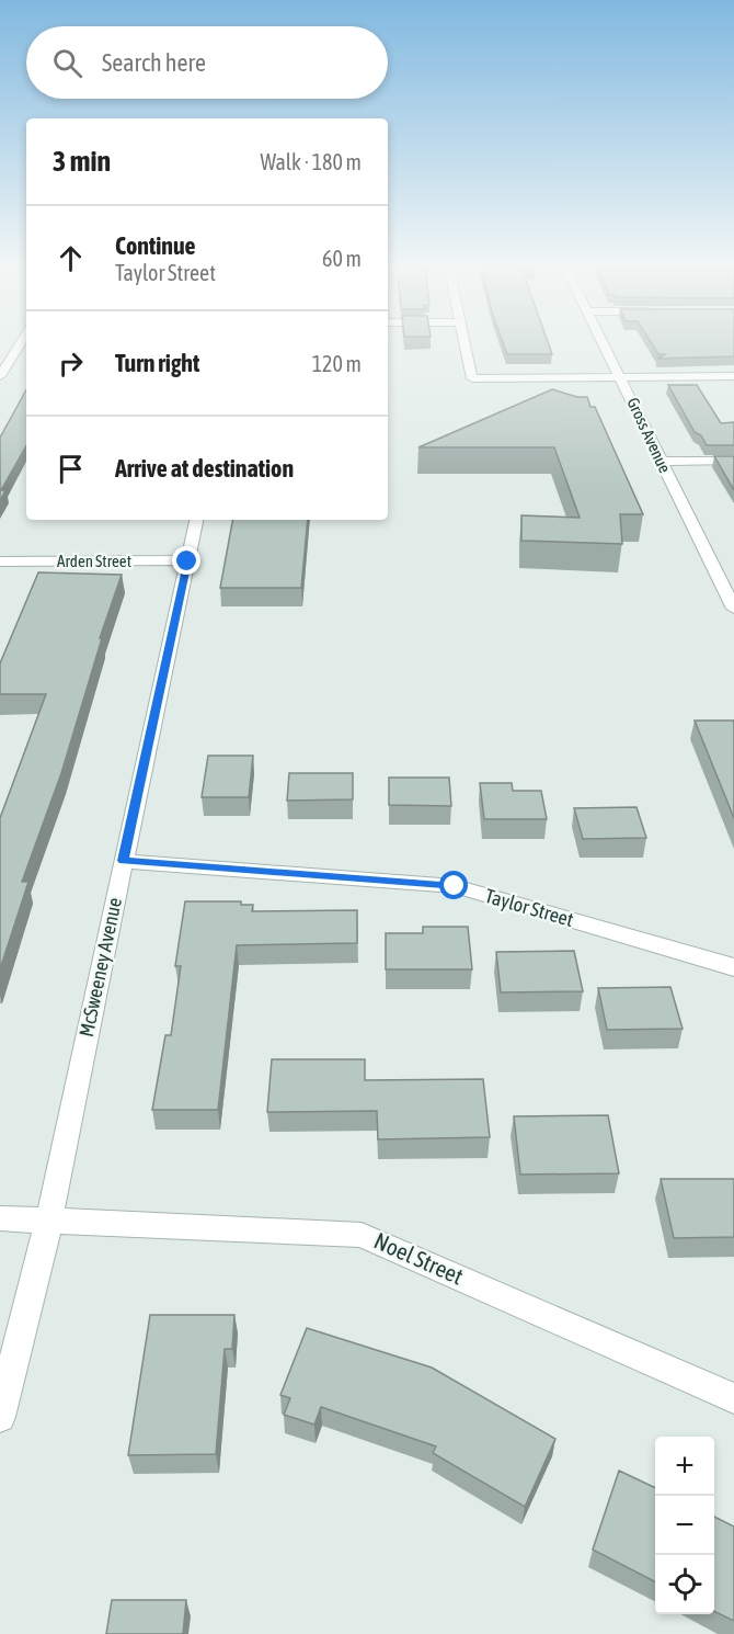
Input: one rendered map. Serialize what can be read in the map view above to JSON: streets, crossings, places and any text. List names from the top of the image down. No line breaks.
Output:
{"streets":{"street":["Gross Avenue","Arden Street","Taylor Street","McSweeney Avenue","Noel Street"]},"crossings":[["Arden Street","McSweeney Avenue"],["Taylor Street","McSweeney Avenue"],["McSweeney Avenue","Noel Street"]],"page":{"search":"Search here","heading":["3 min","Walk · 180 m"],"list":[["Continue","Taylor Street","60 m"],["Turn right","120 m"],"Arrive at destination"],"map_buttons":["+","−"]}}
